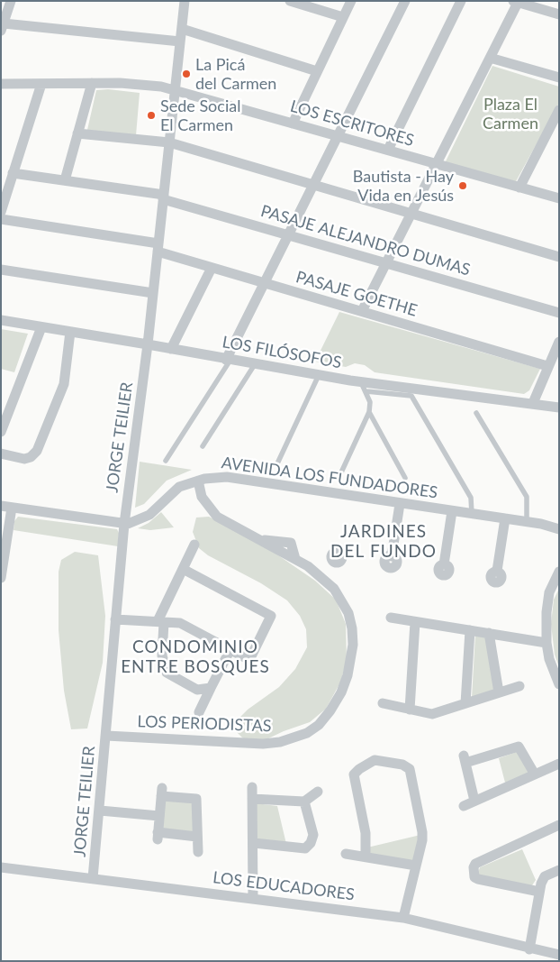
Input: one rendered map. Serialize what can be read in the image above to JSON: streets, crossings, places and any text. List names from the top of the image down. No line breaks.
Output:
{"streets":{"street":["LOS ESCRITORES","PASAJE ALEJANDRO DUMAS","PASAJE GOETHE","LOS FILÓSOFOS","JORGE TEILIER","AVENIDA LOS FUNDADORES","LOS PERIODISTAS","LOS EDUCADORES"]},"crossings":[["LOS ESCRITORES","JORGE TEILIER"],["PASAJE ALEJANDRO DUMAS","JORGE TEILIER"],["PASAJE GOETHE","JORGE TEILIER"],["LOS FILÓSOFOS","JORGE TEILIER"],["JORGE TEILIER","AVENIDA LOS FUNDADORES"],["JORGE TEILIER","LOS PERIODISTAS"],["JORGE TEILIER","LOS EDUCADORES"],["AVENIDA LOS FUNDADORES","LOS PERIODISTAS"]],"districts":["JARDINES DEL FUNDO","CONDOMINIO ENTRE BOSQUES"],"parks":["Plaza El Carmen"],"places":["La Picá del Carmen","Sede Social El Carmen","Bautista - Hay Vida en Jesús"]}
